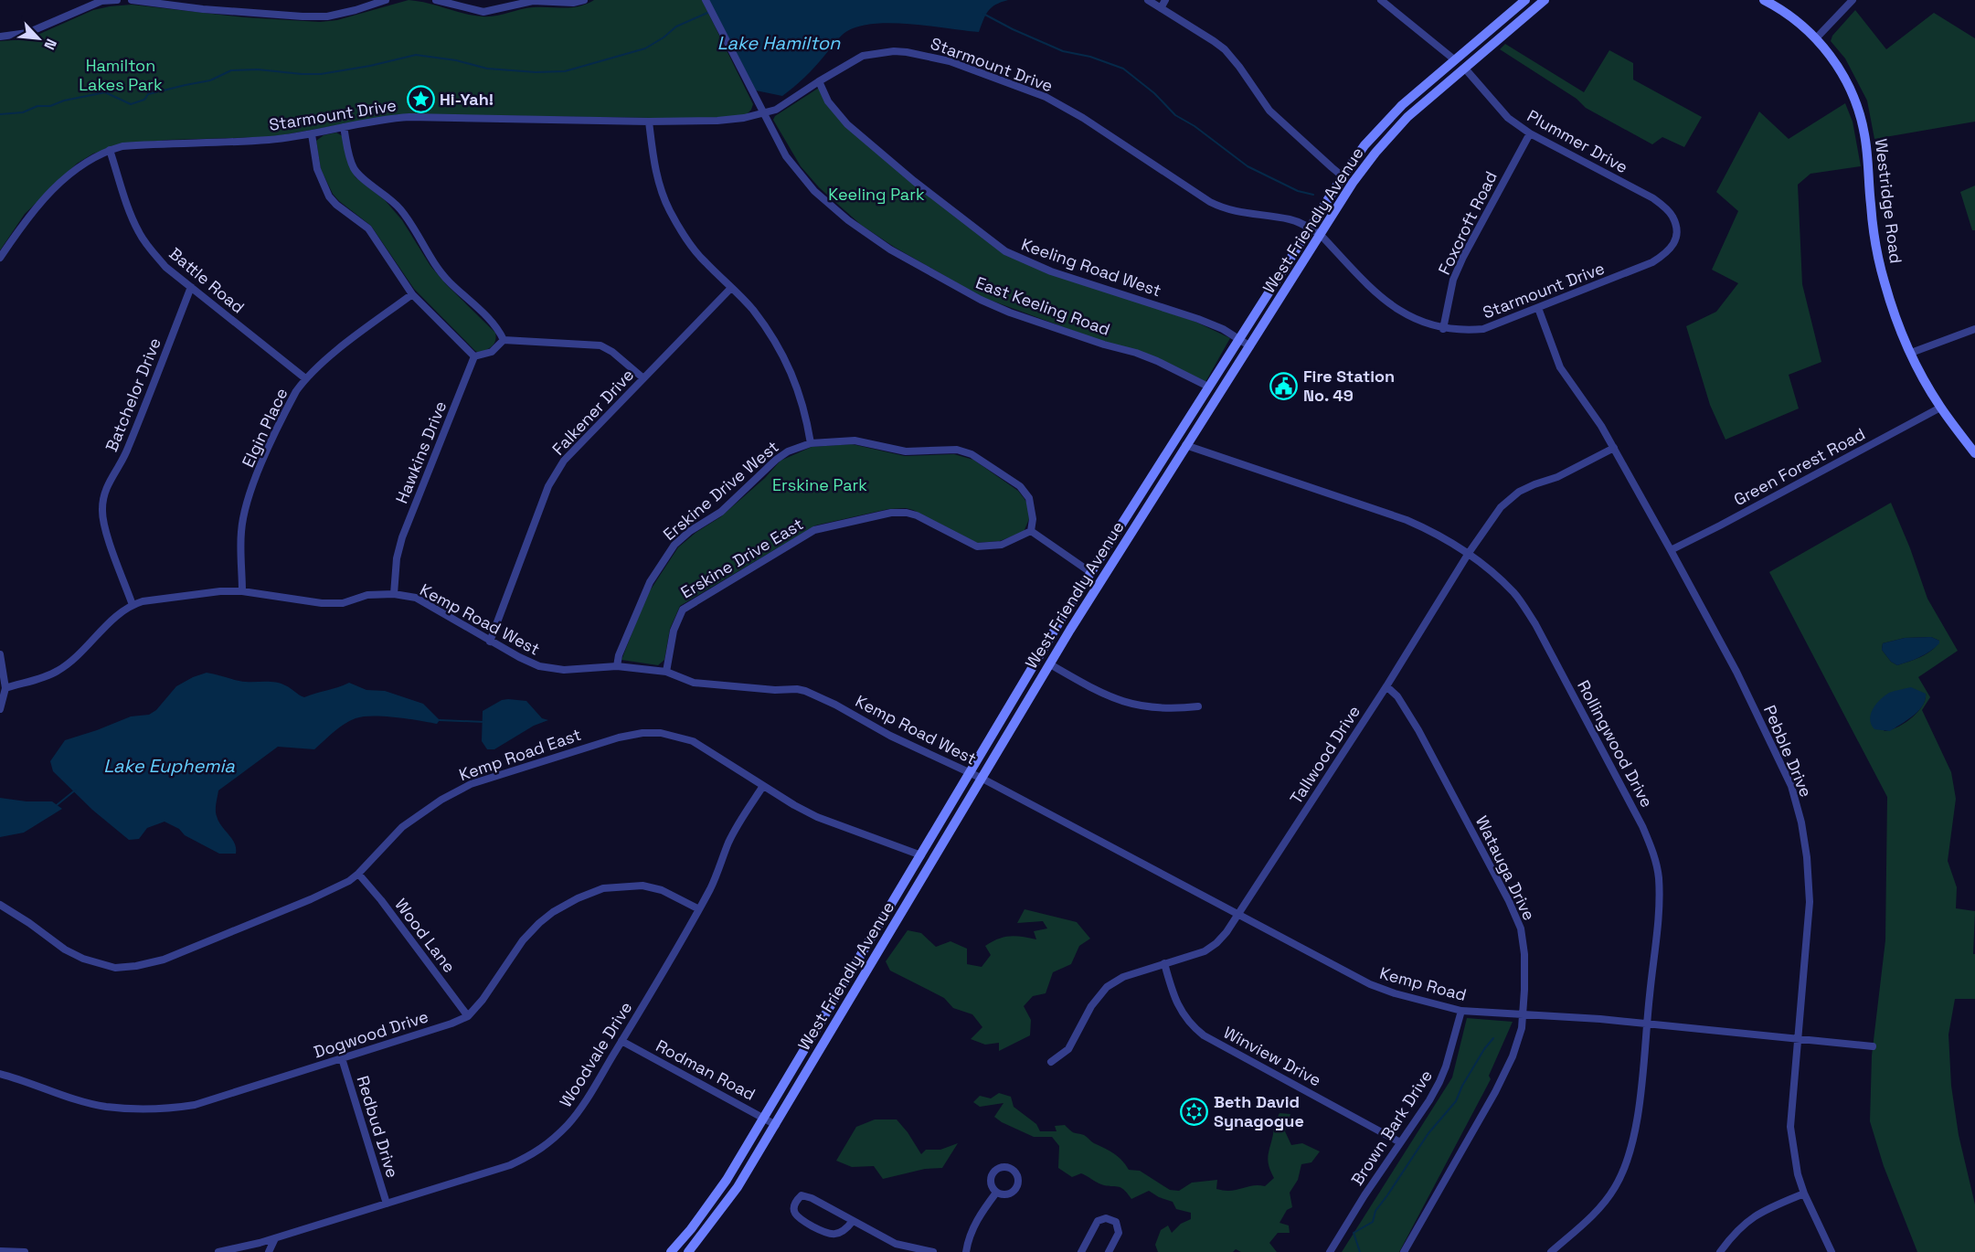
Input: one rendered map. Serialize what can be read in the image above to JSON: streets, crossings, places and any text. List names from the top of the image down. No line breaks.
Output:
{"streets":{"main road":["Westridge Road","West Friendly Avenue"],"street":["Starmount Drive","Plummer Drive","Foxcroft Road","Keeling Road West","Battle Road","East Keeling Road","Batchelor Drive","Falkener Drive","Elgin Place","Hawkins Drive","Green Forest Road","Erskine Drive West","Erskine Drive East","Kemp Road West","Rollingwood Drive","Pebble Drive","Kemp Road East","Tallwood Drive","Watauga Drive","Wood Lane","Kemp Road","Dogwood Drive","Woodvale Drive","Winview Drive","Rodman Road","Redbud Drive","Brown Bark Drive"]},"crossings":[["Starmount Drive","Plummer Drive"],["Starmount Drive","West Friendly Avenue"],["Starmount Drive","Foxcroft Road"],["Starmount Drive","Keeling Road West"],["Starmount Drive","Battle Road"],["Starmount Drive","East Keeling Road"],["Starmount Drive","Pebble Drive"],["Plummer Drive","West Friendly Avenue"],["Plummer Drive","Foxcroft Road"],["Westridge Road","Green Forest Road"],["West Friendly Avenue","Keeling Road West"],["West Friendly Avenue","East Keeling Road"],["West Friendly Avenue","Kemp Road West"],["West Friendly Avenue","Rollingwood Drive"],["West Friendly Avenue","Kemp Road East"],["West Friendly Avenue","Kemp Road"],["West Friendly Avenue","Rodman Road"],["Battle Road","Batchelor Drive"],["Battle Road","Elgin Place"],["Batchelor Drive","Kemp Road West"],["Falkener Drive","Kemp Road West"],["Elgin Place","Kemp Road West"],["Hawkins Drive","Kemp Road West"],["Green Forest Road","Pebble Drive"],["Erskine Drive West","Erskine Drive East"],["Erskine Drive West","Kemp Road West"],["Erskine Drive East","Kemp Road West"],["Kemp Road West","Kemp Road"],["Rollingwood Drive","Tallwood Drive"],["Rollingwood Drive","Kemp Road"],["Pebble Drive","Tallwood Drive"],["Pebble Drive","Kemp Road"],["Kemp Road East","Wood Lane"],["Kemp Road East","Woodvale Drive"],["Tallwood Drive","Watauga Drive"],["Tallwood Drive","Kemp Road"],["Tallwood Drive","Winview Drive"],["Watauga Drive","Kemp Road"],["Wood Lane","Dogwood Drive"],["Kemp Road","Brown Bark Drive"],["Dogwood Drive","Woodvale Drive"],["Dogwood Drive","Redbud Drive"],["Woodvale Drive","Rodman Road"],["Woodvale Drive","Redbud Drive"],["Winview Drive","Brown Bark Drive"]],"water":["Lake Hamilton","Lake Euphemia"],"parks":["Hamilton Lakes Park","Keeling Park","Erskine Park"],"places":{"place":["Hi-Yah!"],"public building":["Fire Station No. 49"],"synagogue":["Beth David Synagogue"]},"north":"bottom right"}
